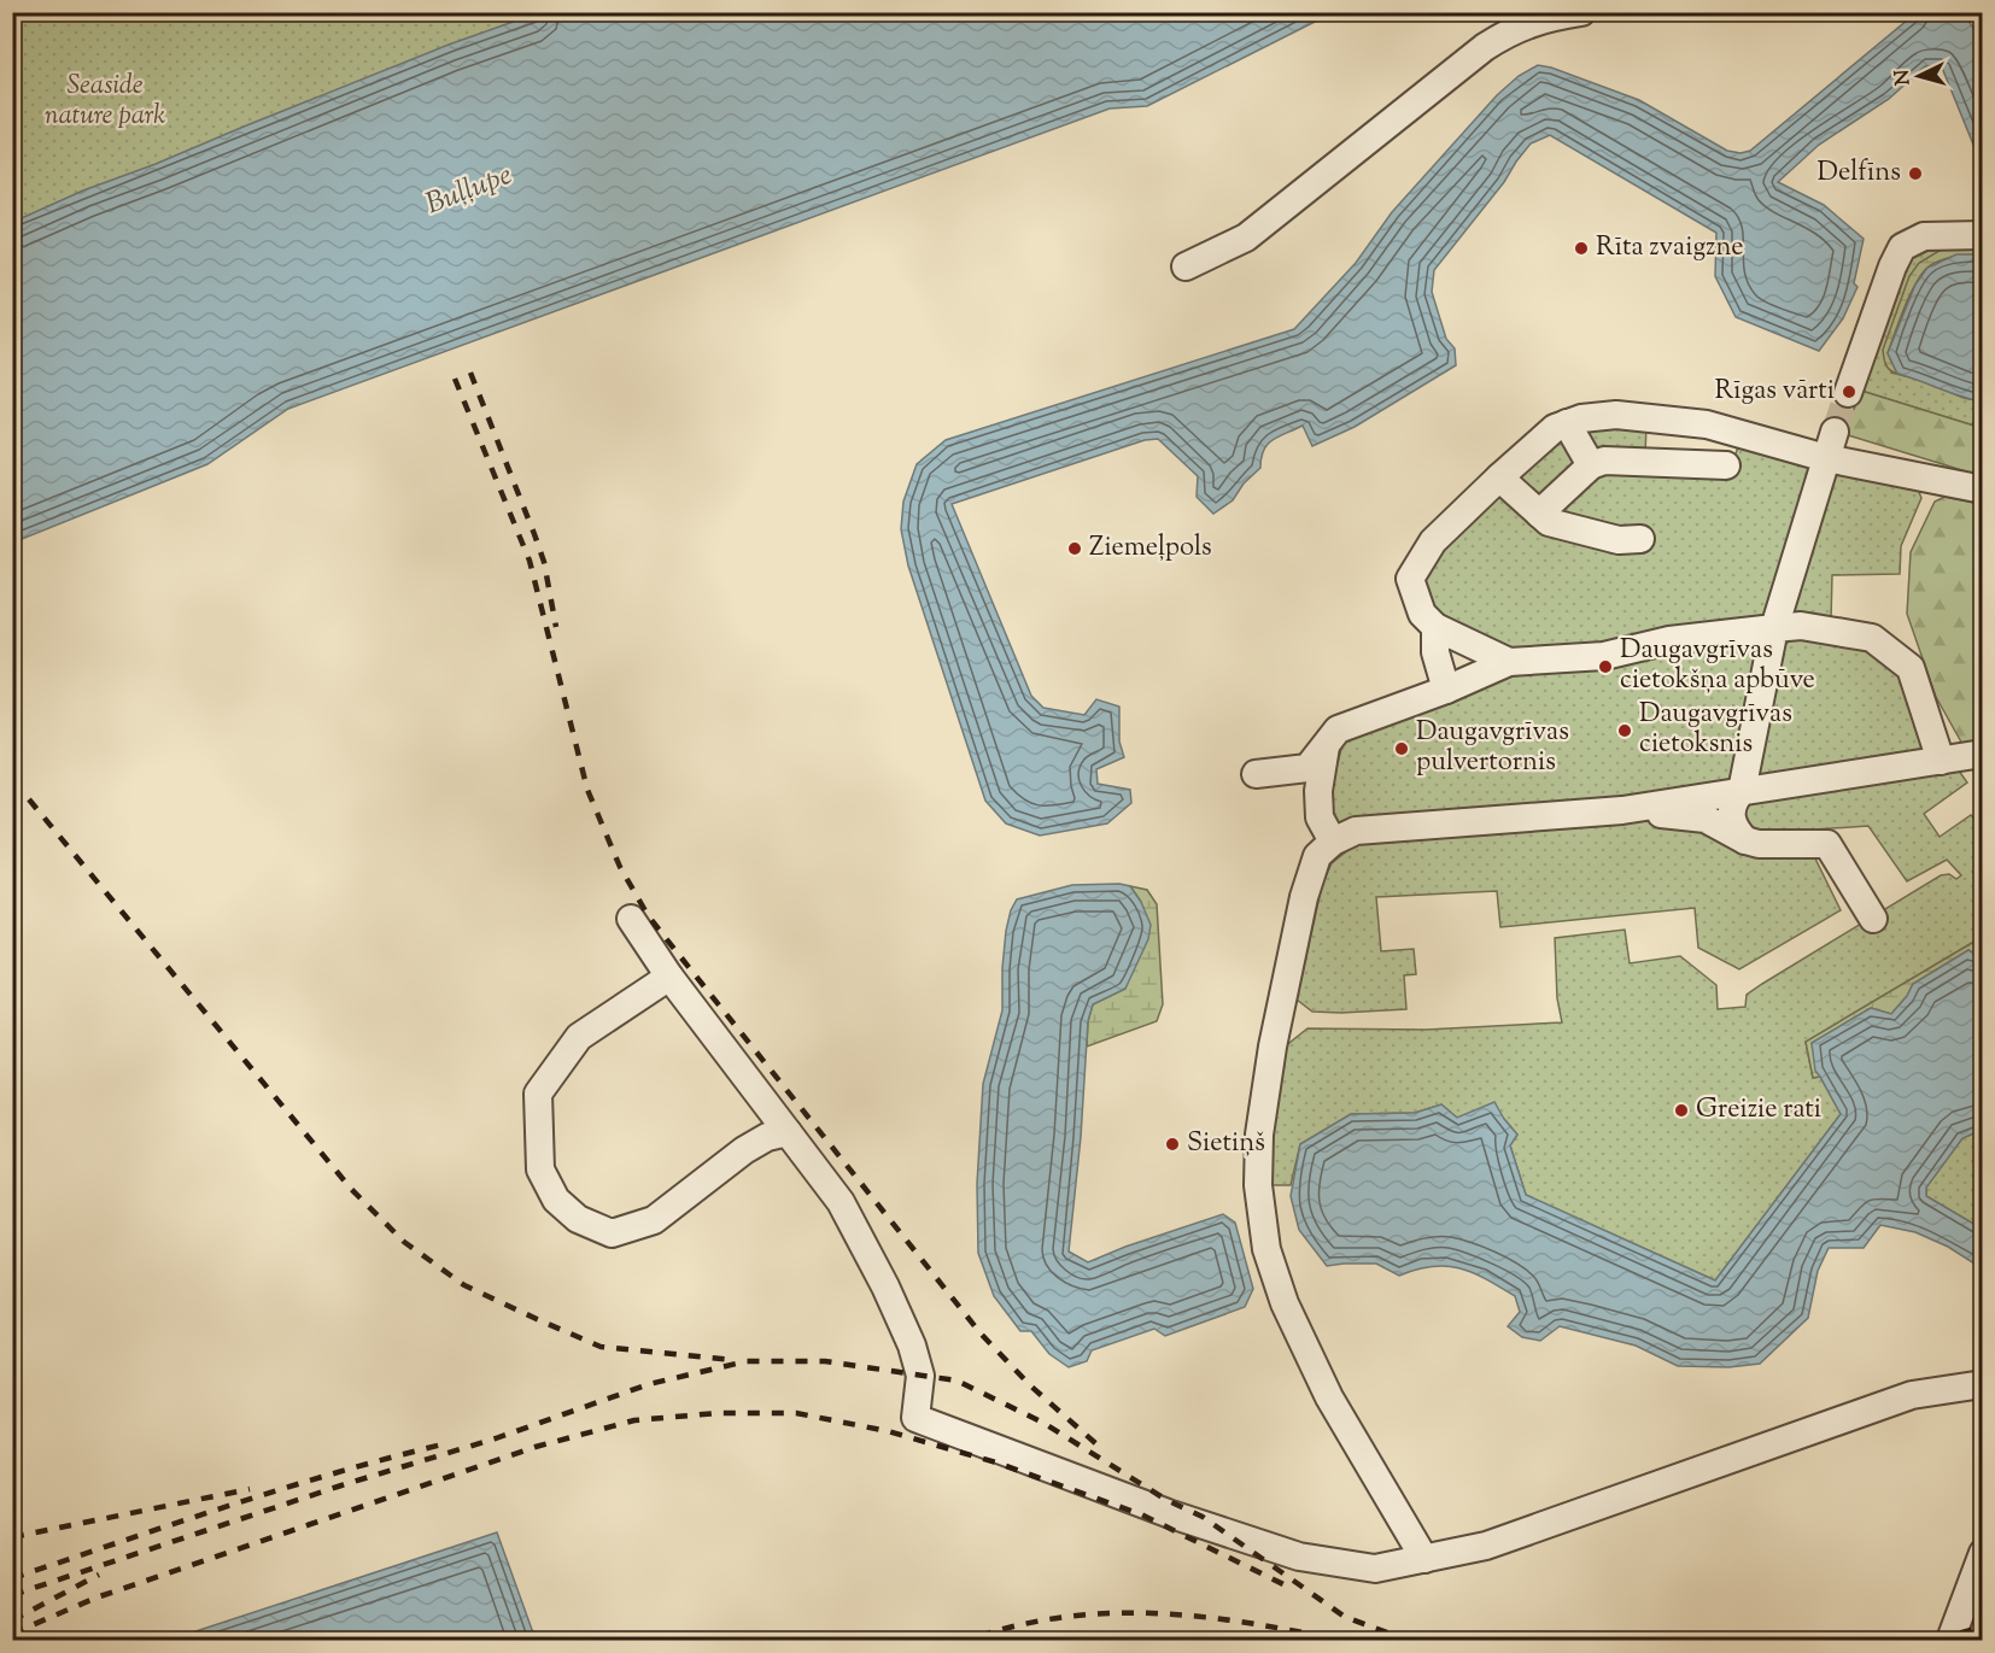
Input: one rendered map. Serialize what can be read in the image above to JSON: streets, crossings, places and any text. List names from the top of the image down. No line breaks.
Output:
{"water":["Buļļupe"],"parks":["Seaside nature park"],"places":["Delfīns","Rīta zvaigzne","Rīgas vārti","Ziemeļpols","Daugavgrīvas cietokšņa apbūve","Daugavgrīvas cietoksnis","Daugavgrīvas pulvertornis","Greizie rati","Sietiņš"],"north":"left"}
